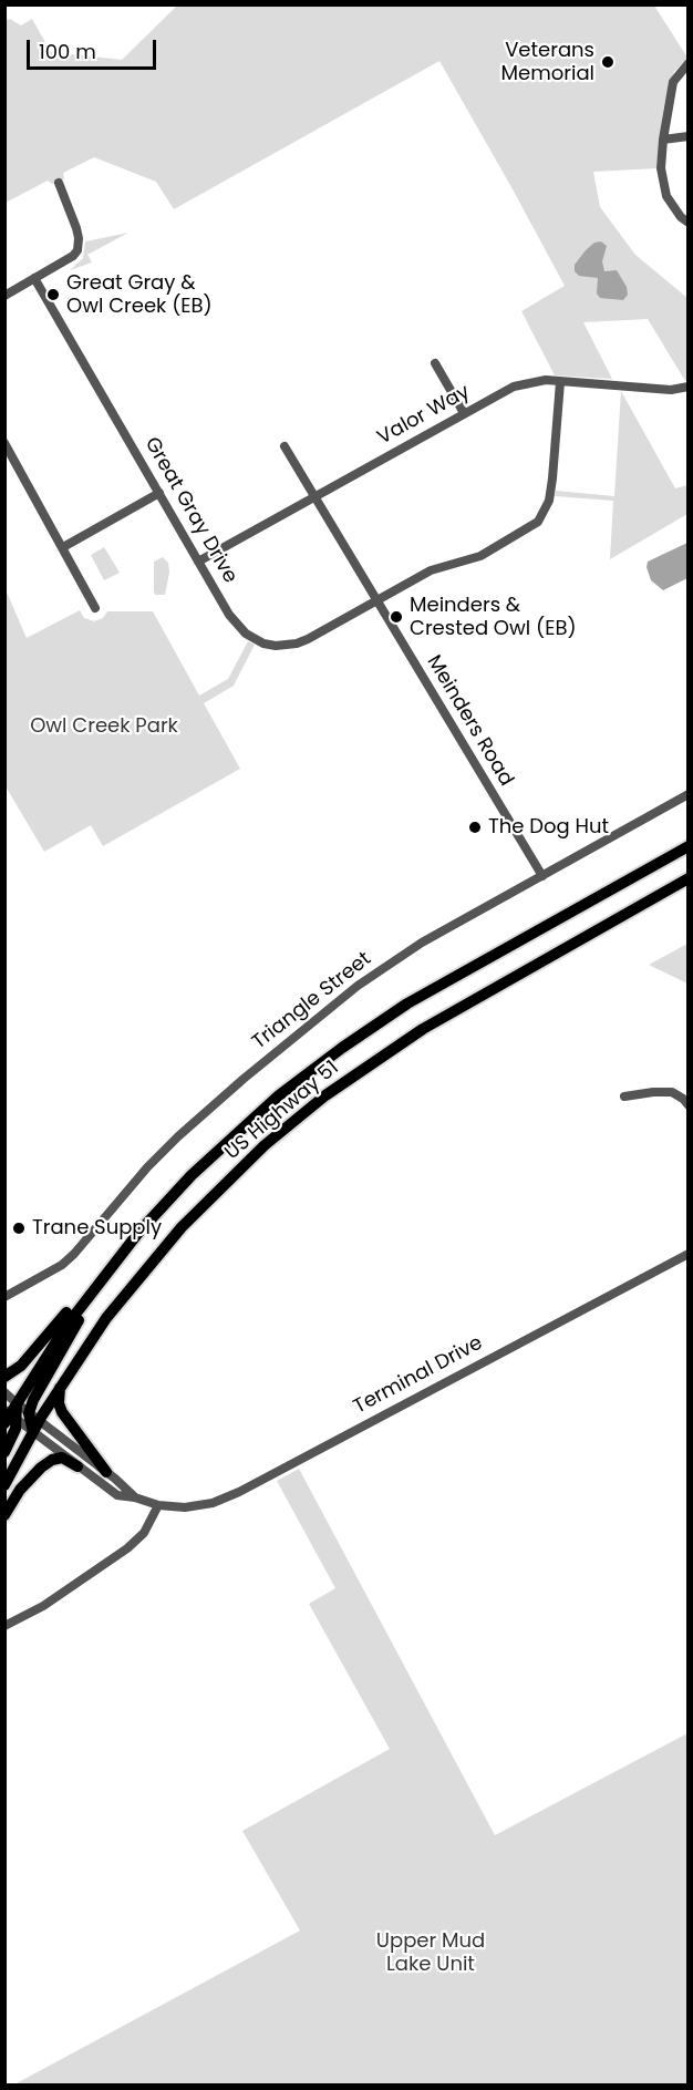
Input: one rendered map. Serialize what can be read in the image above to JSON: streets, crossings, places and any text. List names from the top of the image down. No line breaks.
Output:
{"streets":{"main road":["US Highway 51"],"street":["Valor Way","Great Gray Drive","Meinders Road","Triangle Street","Terminal Drive"]},"crossings":[["Valor Way","Great Gray Drive"],["Valor Way","Meinders Road"],["Great Gray Drive","Meinders Road"],["Meinders Road","Triangle Street"],["US Highway 51","Terminal Drive"]],"parks":["Owl Creek Park","Upper Mud Lake Unit"],"places":["Veterans Memorial","Great Gray & Owl Creek (EB)","Meinders & Crested Owl (EB)","The Dog Hut","Trane Supply"],"scale_bar":"100 m"}
